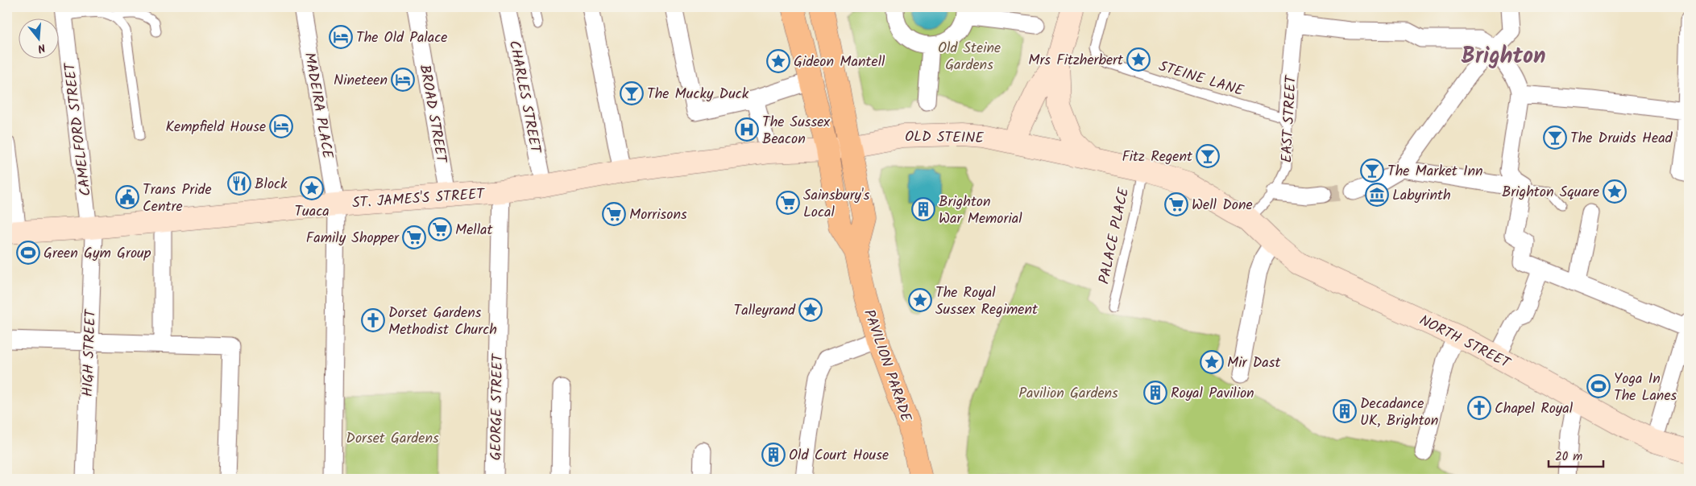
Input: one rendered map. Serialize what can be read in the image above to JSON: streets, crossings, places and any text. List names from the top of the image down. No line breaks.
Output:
{"streets":{"highway":["PAVILION PARADE"],"main road":["OLD STEINE","ST. JAMES'S STREET","NORTH STREET"],"street":["CHARLES STREET","MADEIRA PLACE","BROAD STREET","EAST STREET","CAMELFORD STREET","HIGH STREET","GEORGE STREET"],"lane":["STEINE LANE","PALACE PLACE"]},"crossings":[["STEINE LANE","EAST STREET"],["CHARLES STREET","ST. JAMES'S STREET"],["MADEIRA PLACE","ST. JAMES'S STREET"],["BROAD STREET","ST. JAMES'S STREET"],["EAST STREET","NORTH STREET"],["CAMELFORD STREET","ST. JAMES'S STREET"],["CAMELFORD STREET","HIGH STREET"],["OLD STEINE","ST. JAMES'S STREET"],["OLD STEINE","PALACE PLACE"],["OLD STEINE","NORTH STREET"],["OLD STEINE","PAVILION PARADE"],["ST. JAMES'S STREET","HIGH STREET"],["ST. JAMES'S STREET","PAVILION PARADE"],["ST. JAMES'S STREET","GEORGE STREET"],["PALACE PLACE","NORTH STREET"]],"districts":["Brighton"],"parks":["Old Steine Gardens","Pavilion Gardens","Dorset Gardens"],"places":{"hotel":["The Old Palace","Nineteen","Kempfield House"],"place":["Mrs Fitzherbert","Gideon Mantell","Tuaca","Brighton Square","The Royal Sussex Regiment","Talleyrand","Mir Dast"],"bar":["The Mucky Duck","The Druids Head","Fitz Regent","The Market Inn"],"hospital":["The Sussex Beacon"],"restaurant":["Block"],"museum":["Labyrinth"],"public building":["Trans Pride Centre"],"supermarket":["Sainsbury's Local","Well Done","Morrisons","Mellat","Family Shopper"],"building":["Brighton War Memorial","Royal Pavilion","Decadance UK, Brighton","Old Court House"],"sports":["Green Gym Group","Yoga In The Lanes"],"church":["Dorset Gardens Methodist Church","Chapel Royal"]},"scale_bar":"20 m","north":"bottom"}
